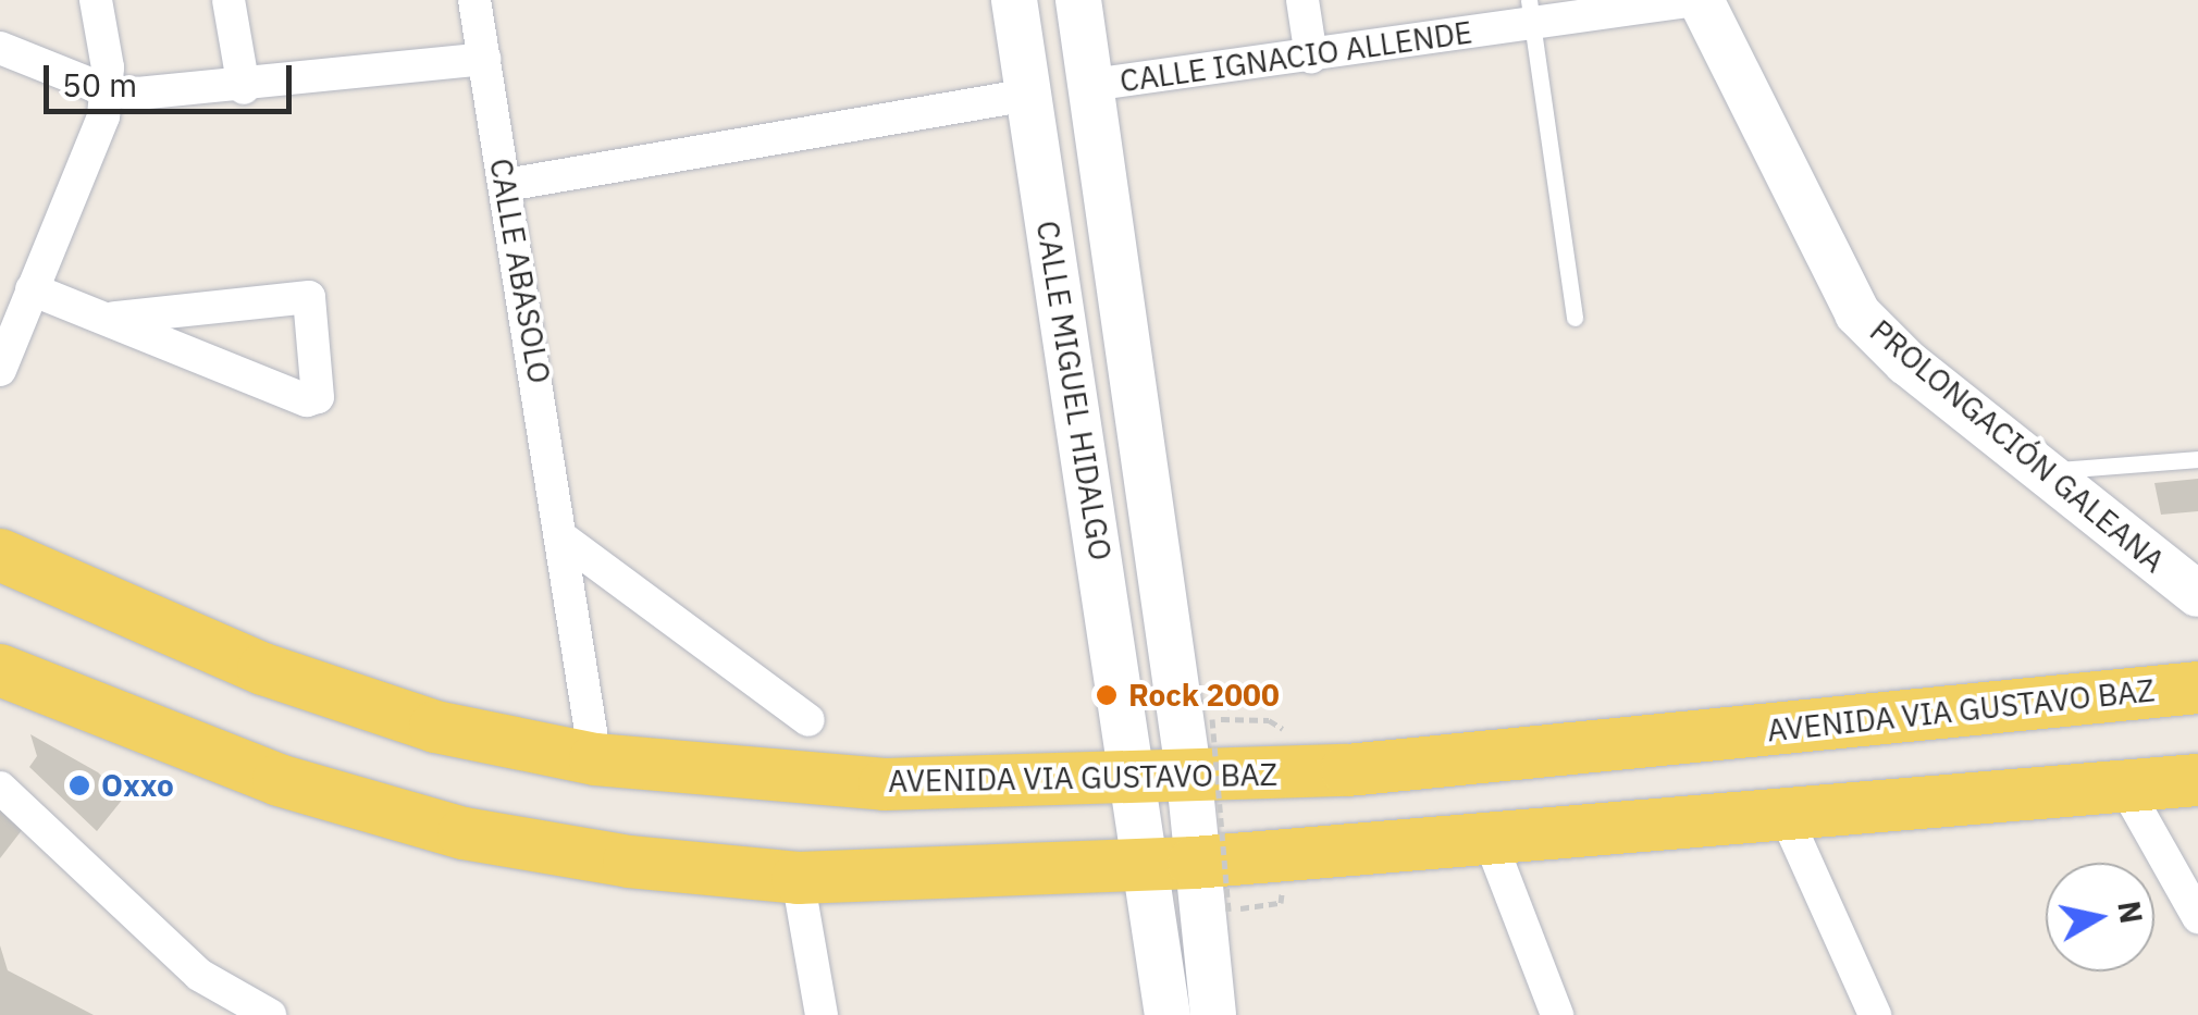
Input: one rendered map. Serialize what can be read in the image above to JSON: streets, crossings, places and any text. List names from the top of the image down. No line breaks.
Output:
{"streets":{"main road":["CALLE MIGUEL HIDALGO","PROLONGACIÓN GALEANA","AVENIDA VIA GUSTAVO BAZ"],"street":["CALLE IGNACIO ALLENDE","CALLE ABASOLO"]},"crossings":[["CALLE IGNACIO ALLENDE","CALLE MIGUEL HIDALGO"],["CALLE IGNACIO ALLENDE","PROLONGACIÓN GALEANA"],["CALLE ABASOLO","AVENIDA VIA GUSTAVO BAZ"],["CALLE MIGUEL HIDALGO","AVENIDA VIA GUSTAVO BAZ"]],"places":["Rock 2000","Oxxo"],"scale_bar":"50 m","north":"right"}
